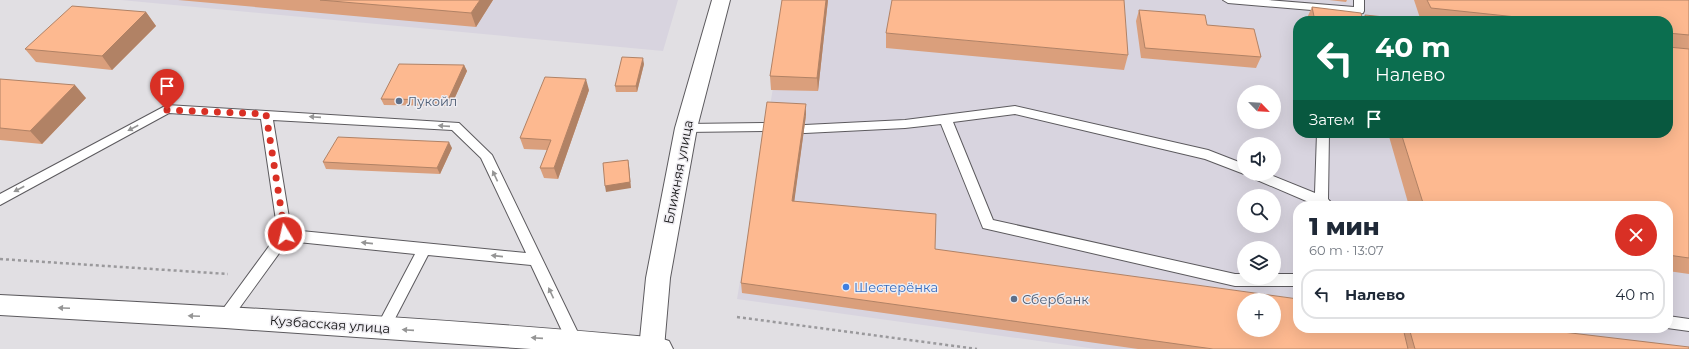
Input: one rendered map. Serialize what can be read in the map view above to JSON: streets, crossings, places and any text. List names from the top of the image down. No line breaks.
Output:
{"streets":{"main road":["Ближняя улица","Кузбасская улица"]},"crossings":[["Ближняя улица","Кузбасская улица"]],"one_way":["Кузбасская улица"],"places":["Лукойл","Шестерёнка","Сбербанк"],"north":"bottom right","page":{"turn":["40 m","Налево"],"map_buttons":"+","then":"Затем","heading":["1 мин","60 m · 13:07"],"list":[{"name":"Налево","value":"40 m"}]}}
